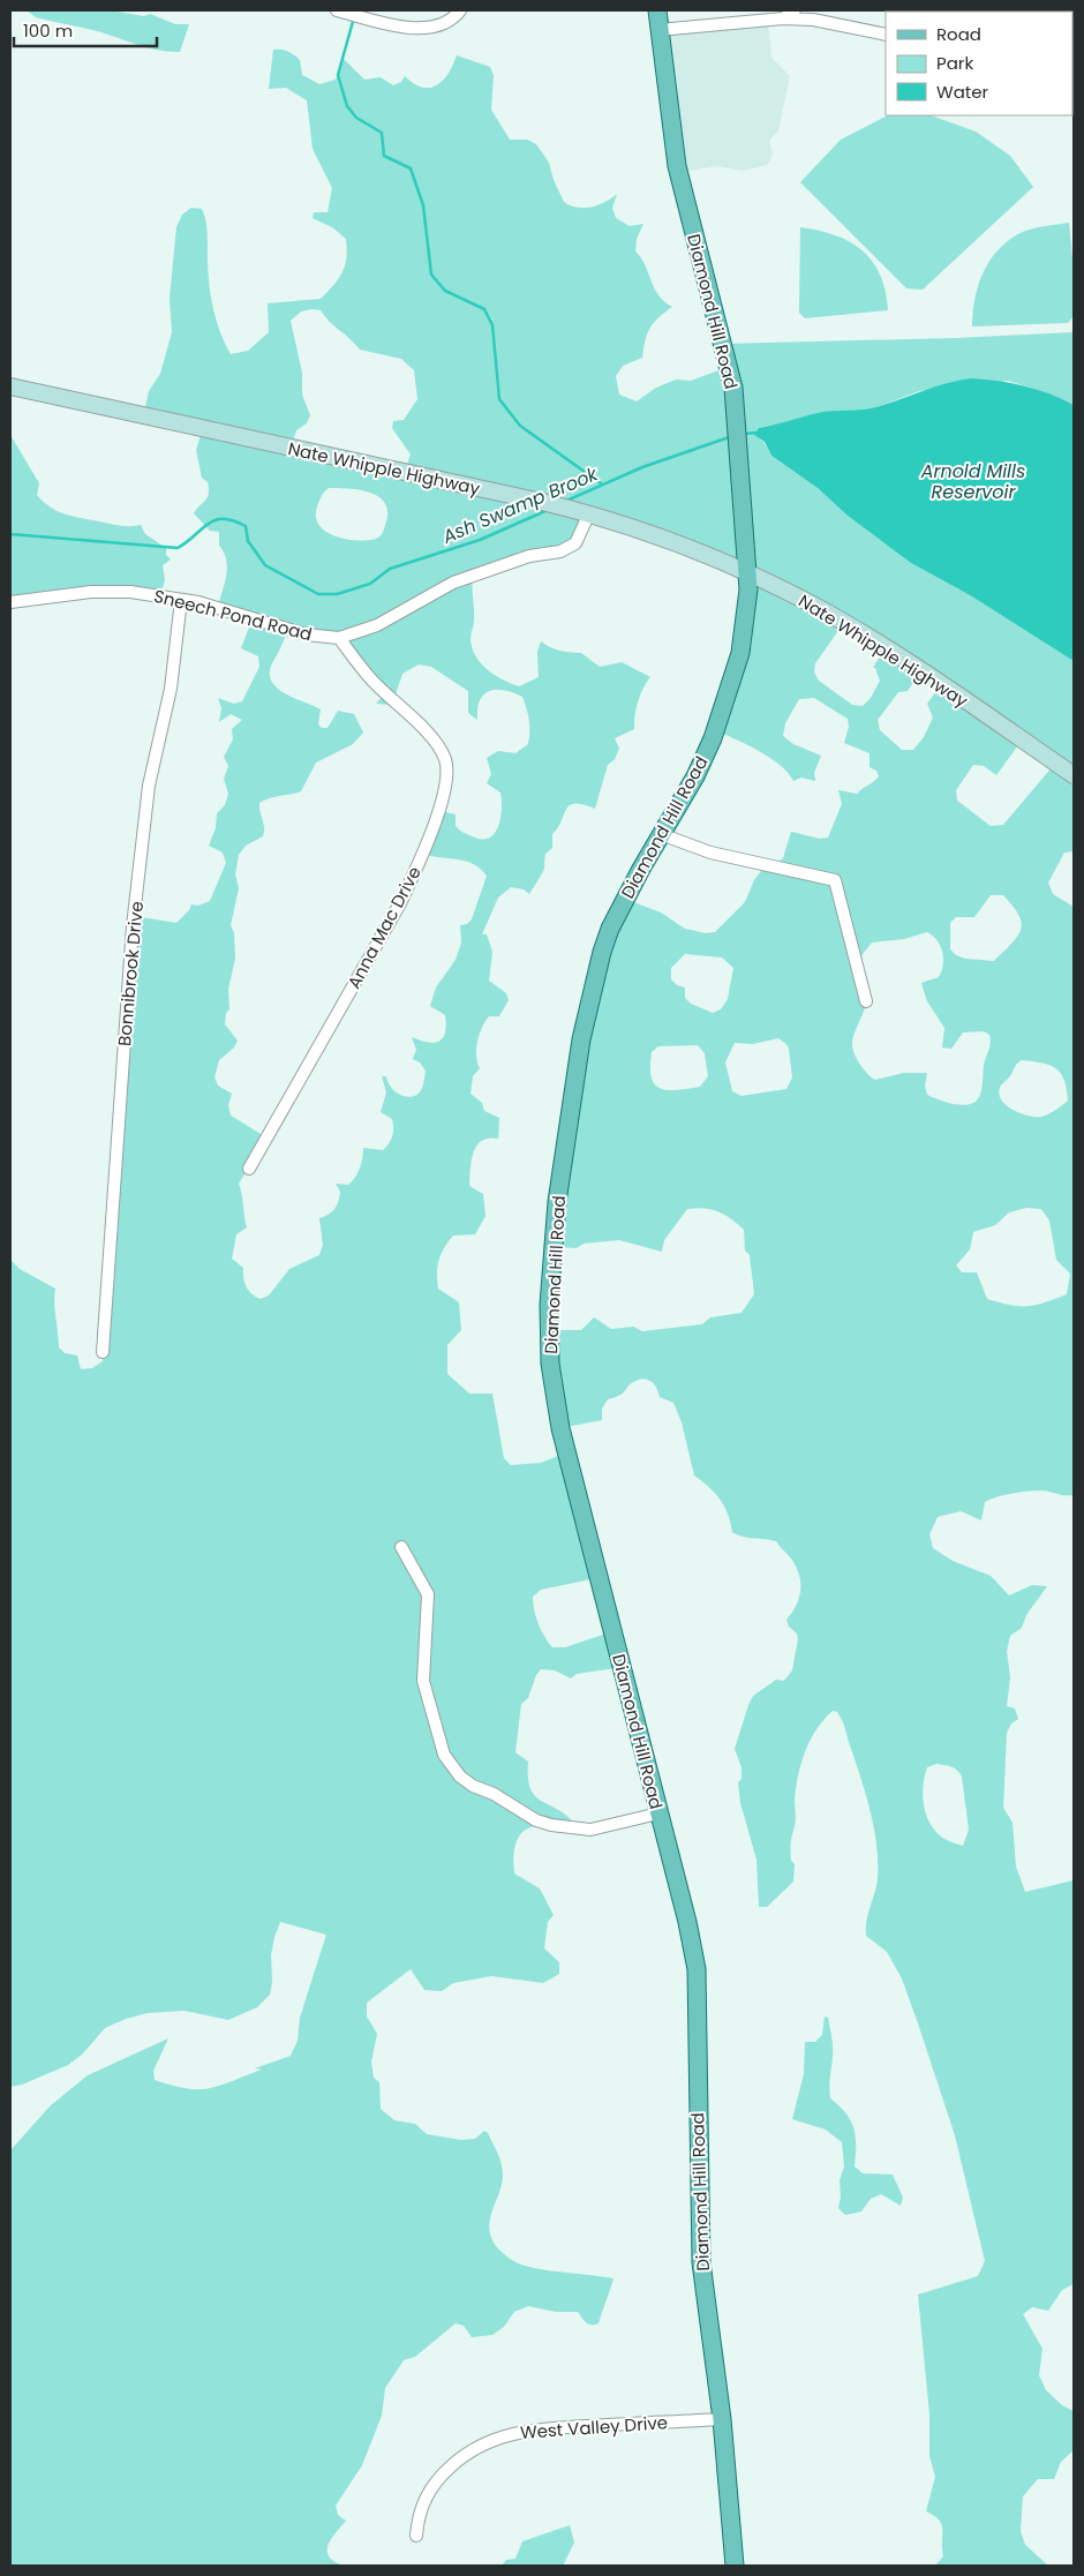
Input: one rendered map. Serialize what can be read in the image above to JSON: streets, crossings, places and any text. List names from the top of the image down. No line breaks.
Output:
{"streets":{"main road":["Diamond Hill Road","Nate Whipple Highway"],"street":["Sneech Pond Road","Anna Mac Drive","Bonnibrook Drive","West Valley Drive"]},"crossings":[["Diamond Hill Road","Nate Whipple Highway"],["Diamond Hill Road","West Valley Drive"],["Nate Whipple Highway","Sneech Pond Road"],["Sneech Pond Road","Anna Mac Drive"],["Sneech Pond Road","Bonnibrook Drive"]],"water":["Arnold Mills Reservoir","Ash Swamp Brook"],"legend":["Road","Park","Water"],"scale_bar":"100 m"}
